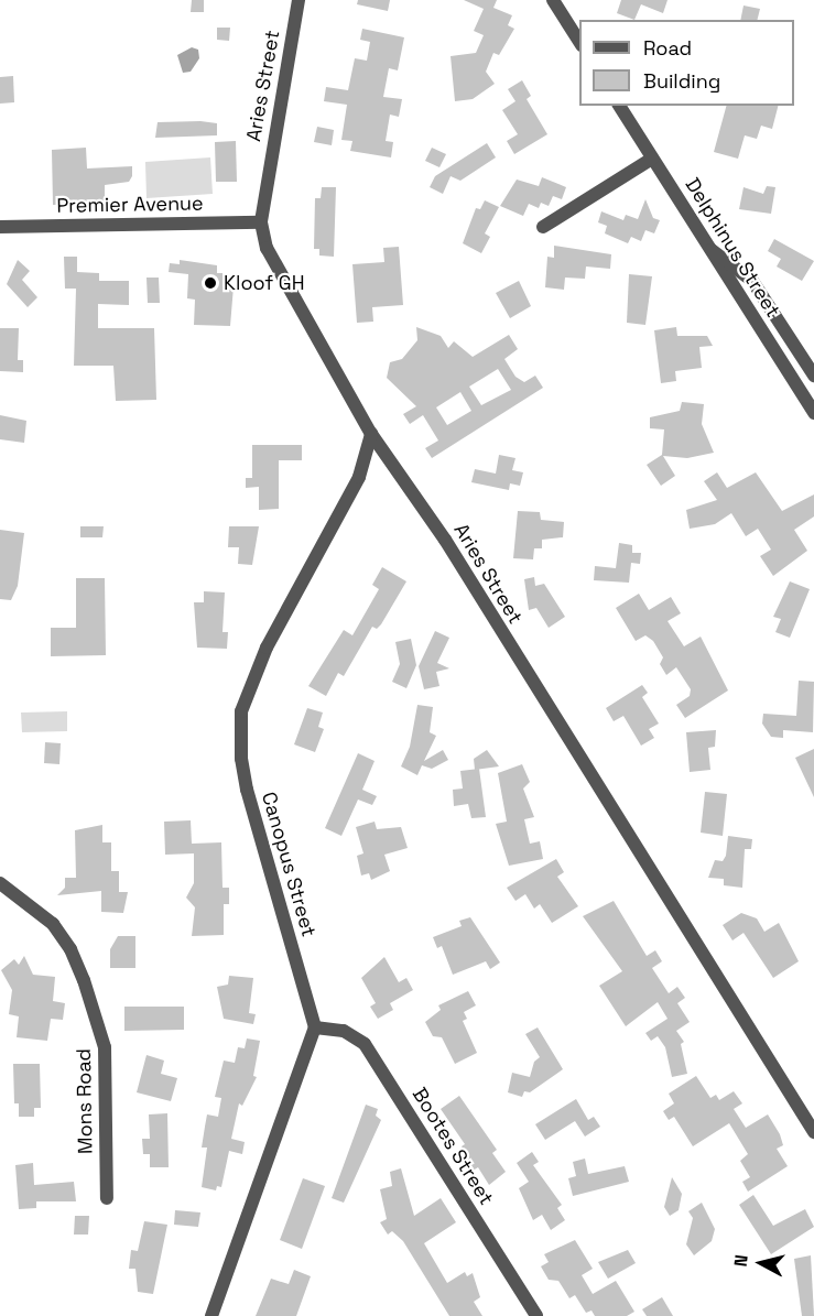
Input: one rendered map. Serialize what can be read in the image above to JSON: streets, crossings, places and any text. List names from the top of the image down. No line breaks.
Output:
{"streets":{"street":["Aries Street","Premier Avenue","Delphinus Street","Canopus Street","Mons Road","Bootes Street"]},"crossings":[["Aries Street","Premier Avenue"],["Aries Street","Canopus Street"],["Canopus Street","Bootes Street"]],"places":["Kloof GH"],"legend":["Road","Building"],"north":"left"}
